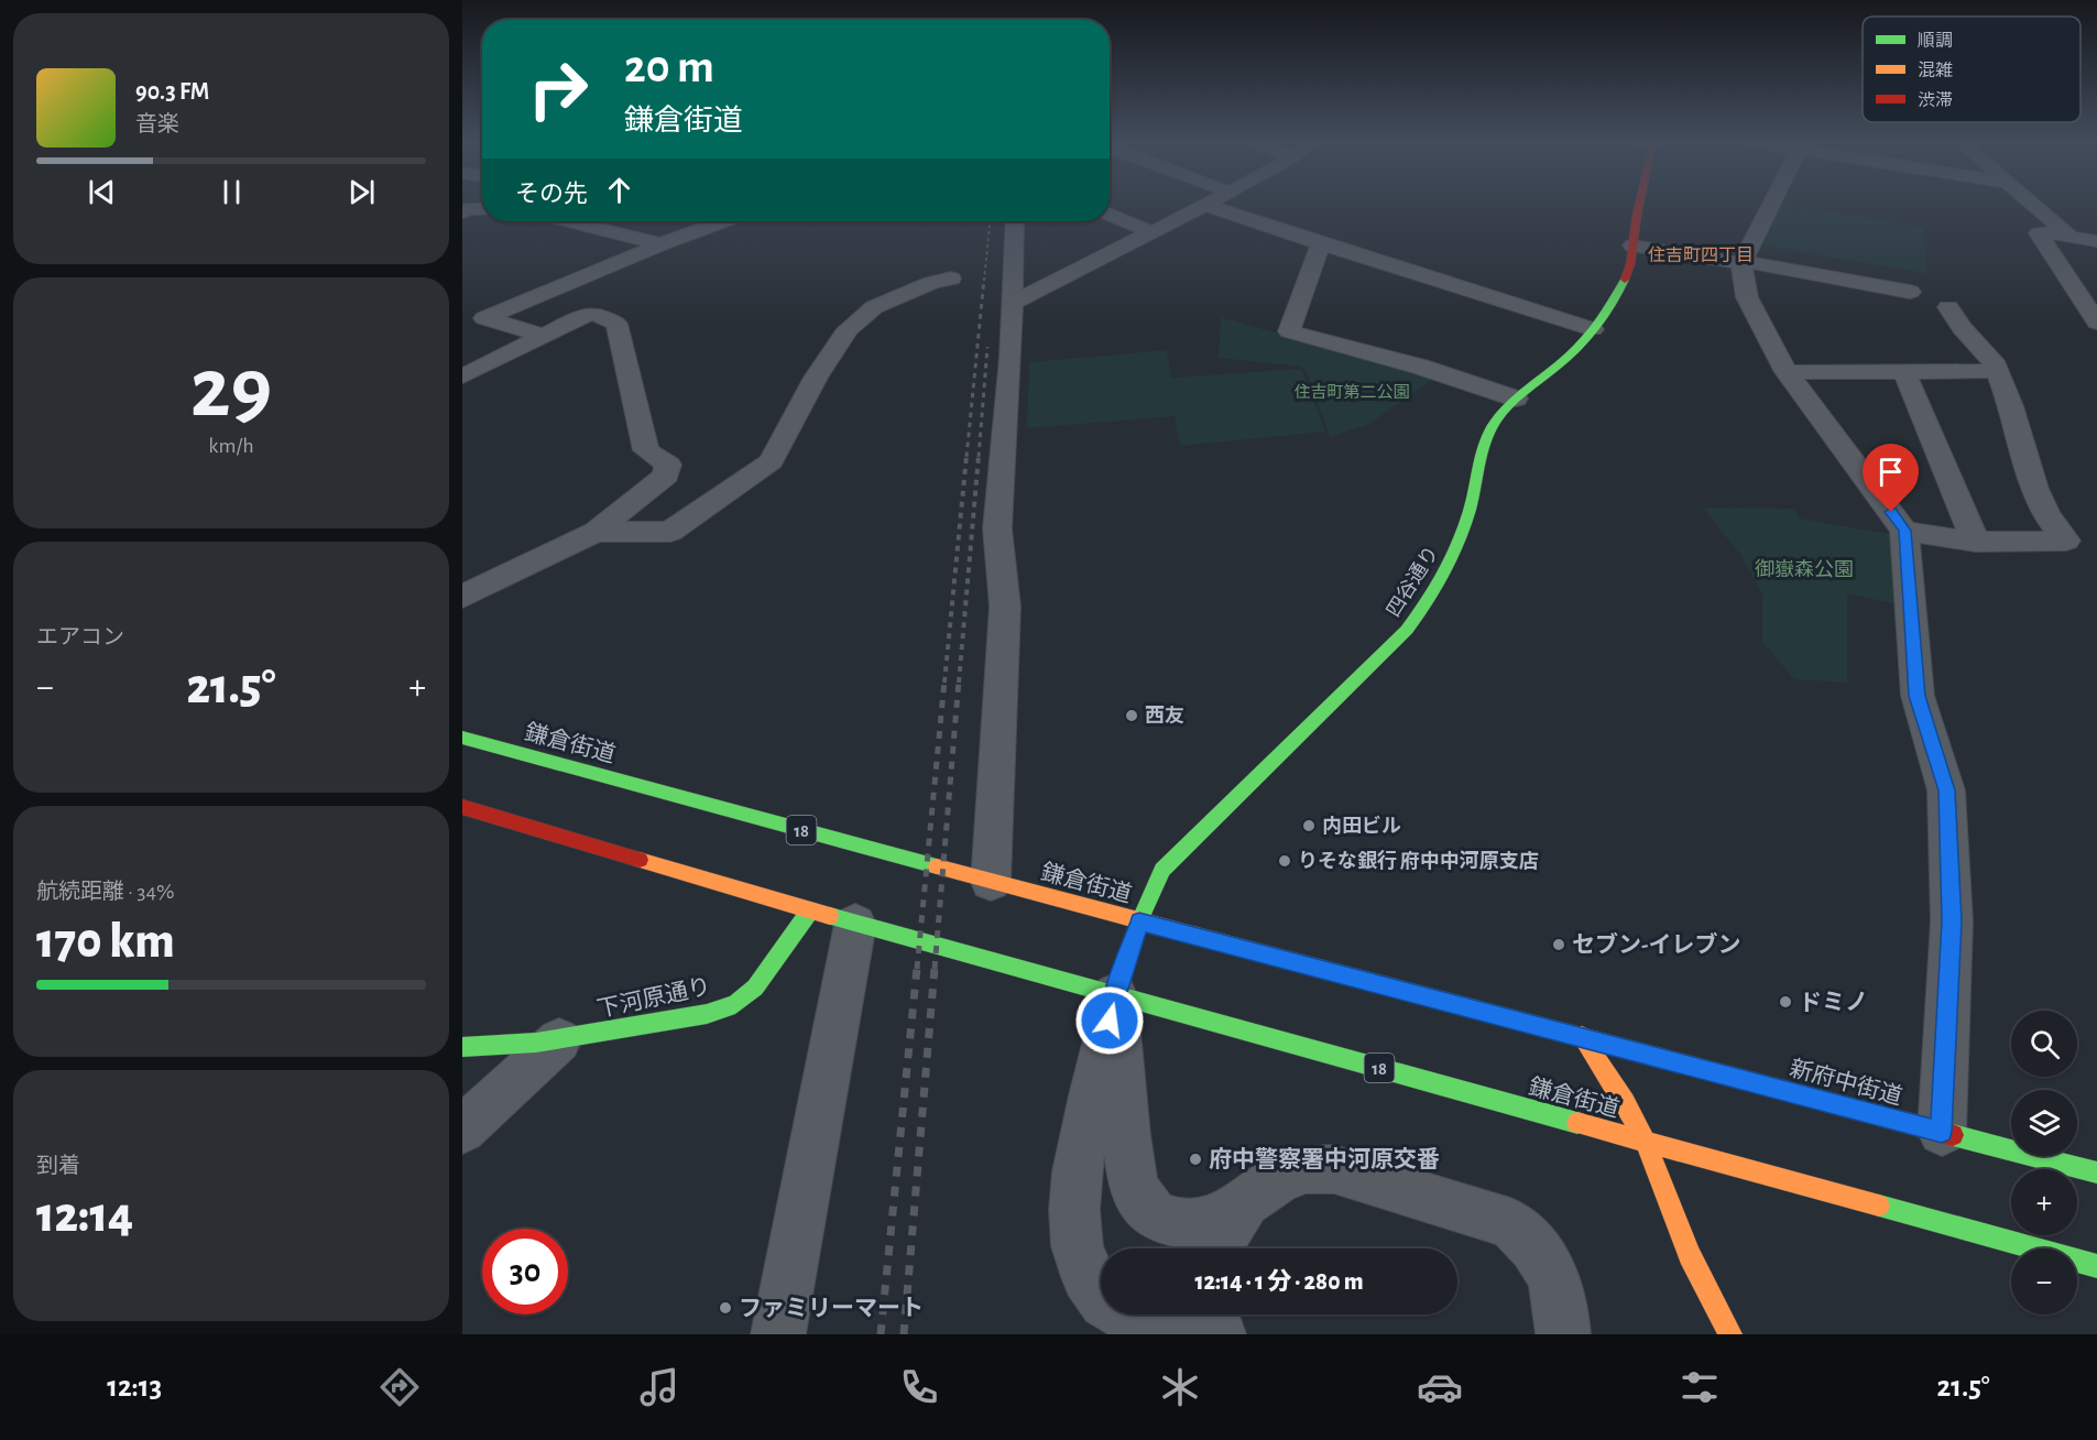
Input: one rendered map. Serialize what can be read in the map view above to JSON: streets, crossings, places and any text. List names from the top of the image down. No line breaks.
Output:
{"streets":{"main road":["四谷通り","鎌倉街道","18","下河原通り","新府中街道"]},"crossings":[["四谷通り","鎌倉街道"],["鎌倉街道","18"],["鎌倉街道","下河原通り"],["鎌倉街道","新府中街道"]],"districts":["住吉町四丁目"],"parks":["住吉町第二公園","御嶽森公園"],"places":["西友","内田ビル","りそな銀行 府中中河原支店","セブン-イレブン","ドミノ","府中警察署中河原交番","ファミリーマート"],"legend":["順調","混雑","渋滞"],"page":{"turn":["20 m","鎌倉街道"],"song":["90.3 FM","音楽"],"then":"その先","tile":[["29","km/h"],"エアコン",["航続距離 · 34%","170 km"],["到着","12:14"]],"heat":["−","21.5°","+"],"map_buttons":["+","−"],"limit":"30","trip":"12:14 · 1 分 · 280 m","tabs":["12:13","21.5°"]}}
